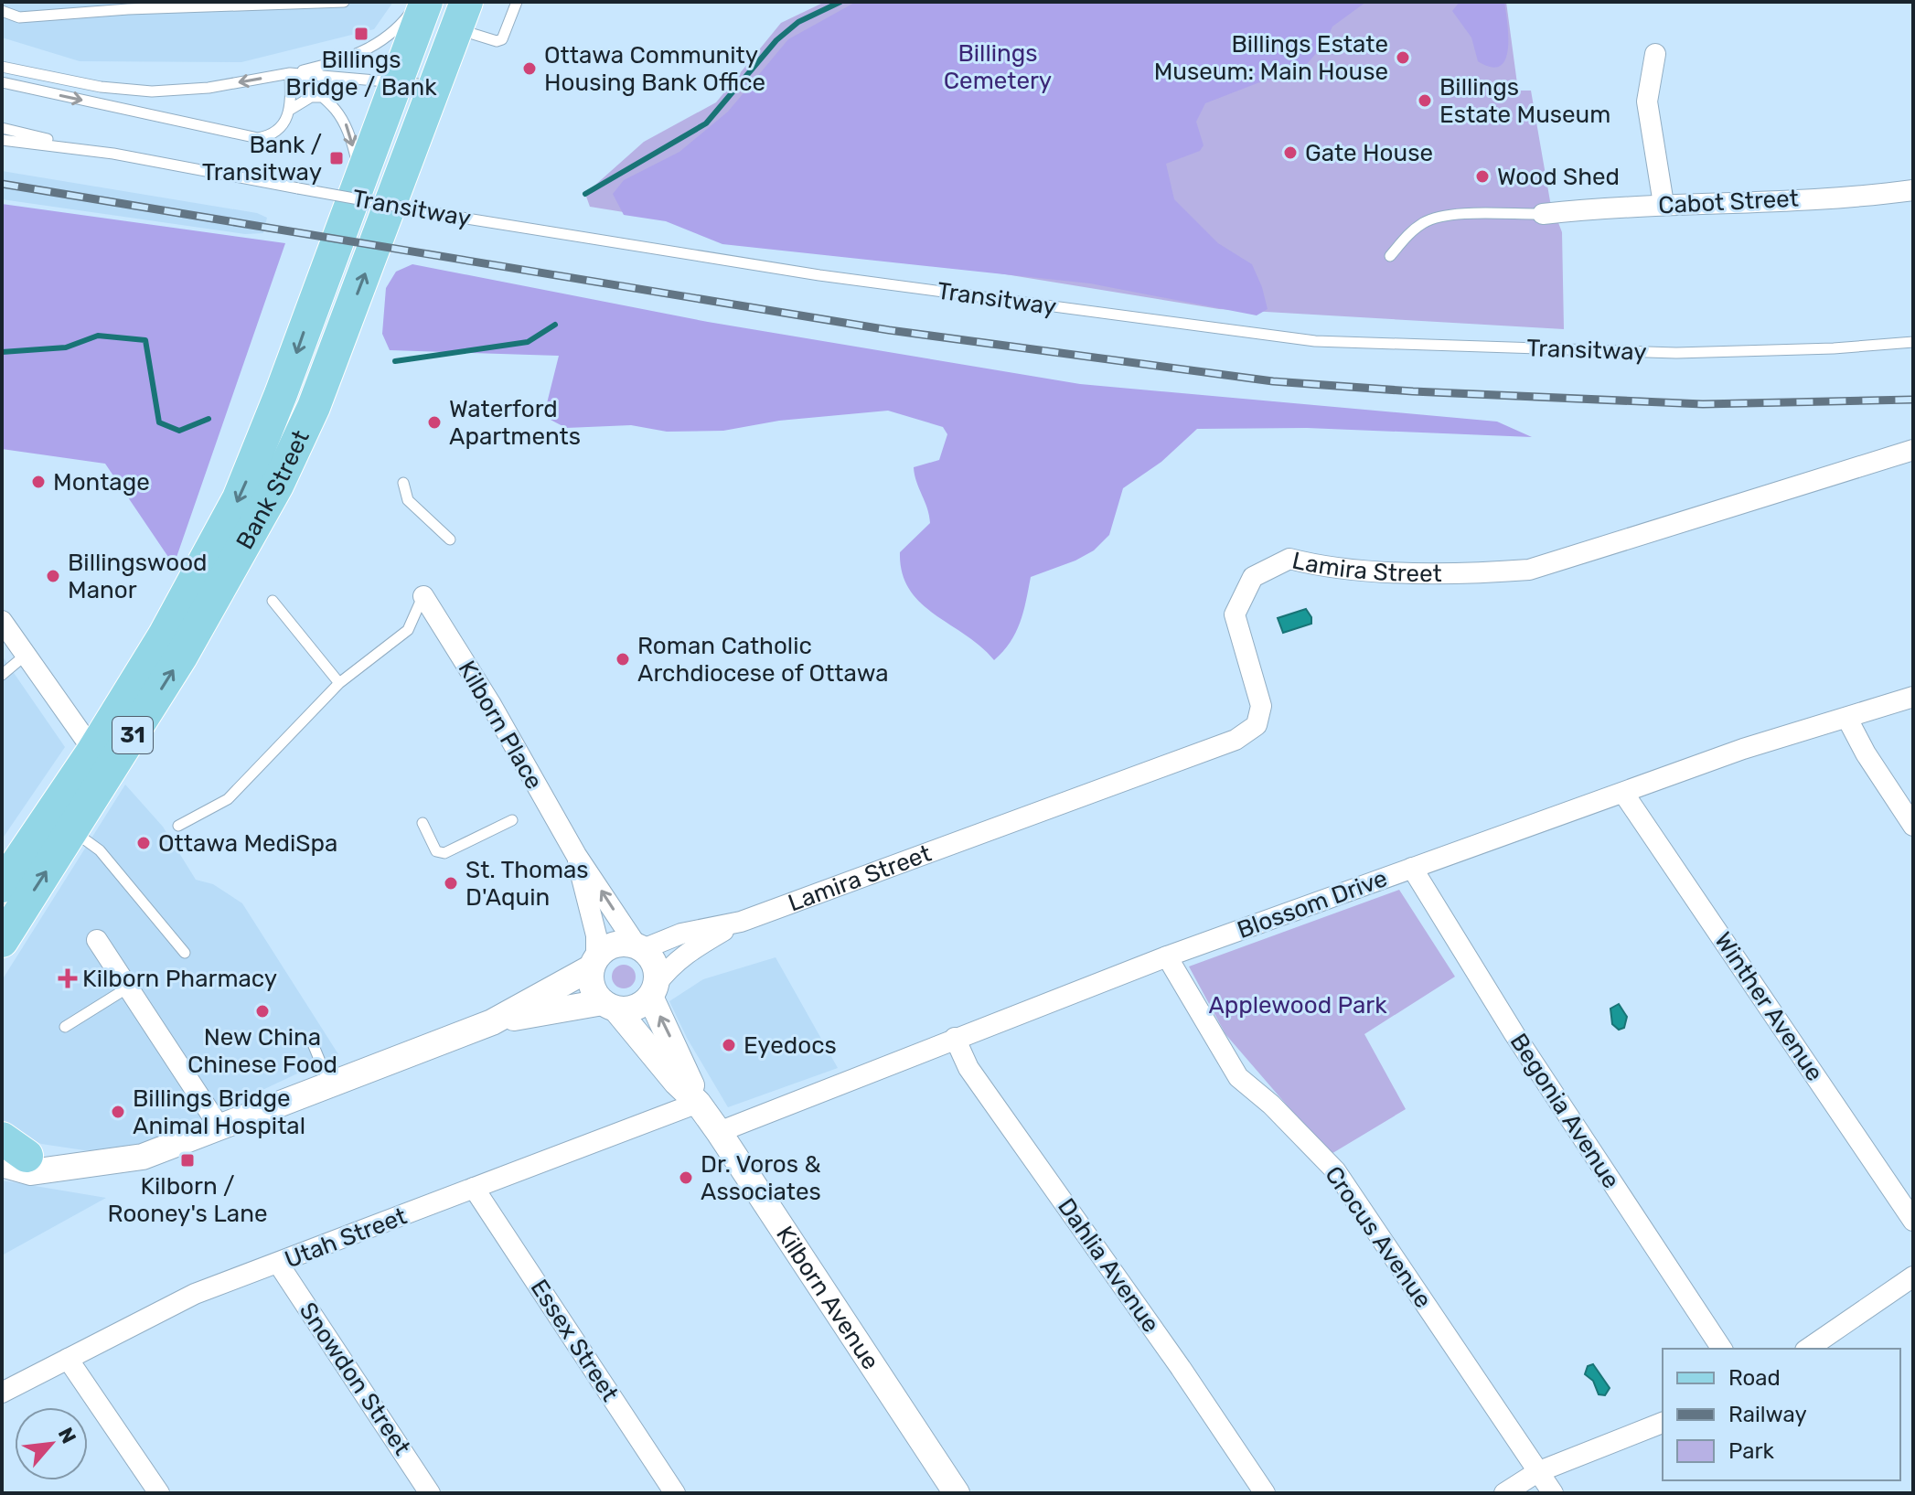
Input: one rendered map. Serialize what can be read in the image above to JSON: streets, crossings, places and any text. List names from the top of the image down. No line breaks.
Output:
{"streets":{"main road":["Bank Street","31"],"street":["Cabot Street","Lamira Street","Kilborn Place","Blossom Drive","Winther Avenue","Begonia Avenue","Crocus Avenue","Utah Street","Dahlia Avenue","Kilborn Avenue","Essex Street","Snowdon Street"],"lane":["Transitway"]},"crossings":[["Lamira Street","Kilborn Place"],["Lamira Street","Kilborn Avenue"],["Kilborn Place","Kilborn Avenue"],["Blossom Drive","Winther Avenue"],["Blossom Drive","Begonia Avenue"],["Blossom Drive","Crocus Avenue"],["Blossom Drive","Dahlia Avenue"],["Blossom Drive","Kilborn Avenue"],["Utah Street","Kilborn Avenue"],["Utah Street","Essex Street"],["Utah Street","Snowdon Street"]],"parks":["Billings Cemetery","Applewood Park"],"places":{"transit":["Billings Bridge / Bank","Bank / Transitway","Kilborn / Rooney's Lane"],"other":["Billings Estate Museum: Main House","Ottawa Community Housing Bank Office","Billings Estate Museum","Gate House","Wood Shed","Waterford Apartments","Montage","Billingswood Manor","Roman Catholic Archdiocese of Ottawa","Ottawa MediSpa","St. Thomas D'Aquin","New China Chinese Food","Eyedocs","Billings Bridge Animal Hospital","Dr. Voros & Associates"],"health":["Kilborn Pharmacy"]},"legend":["Road","Railway","Park"],"north":"top right"}
